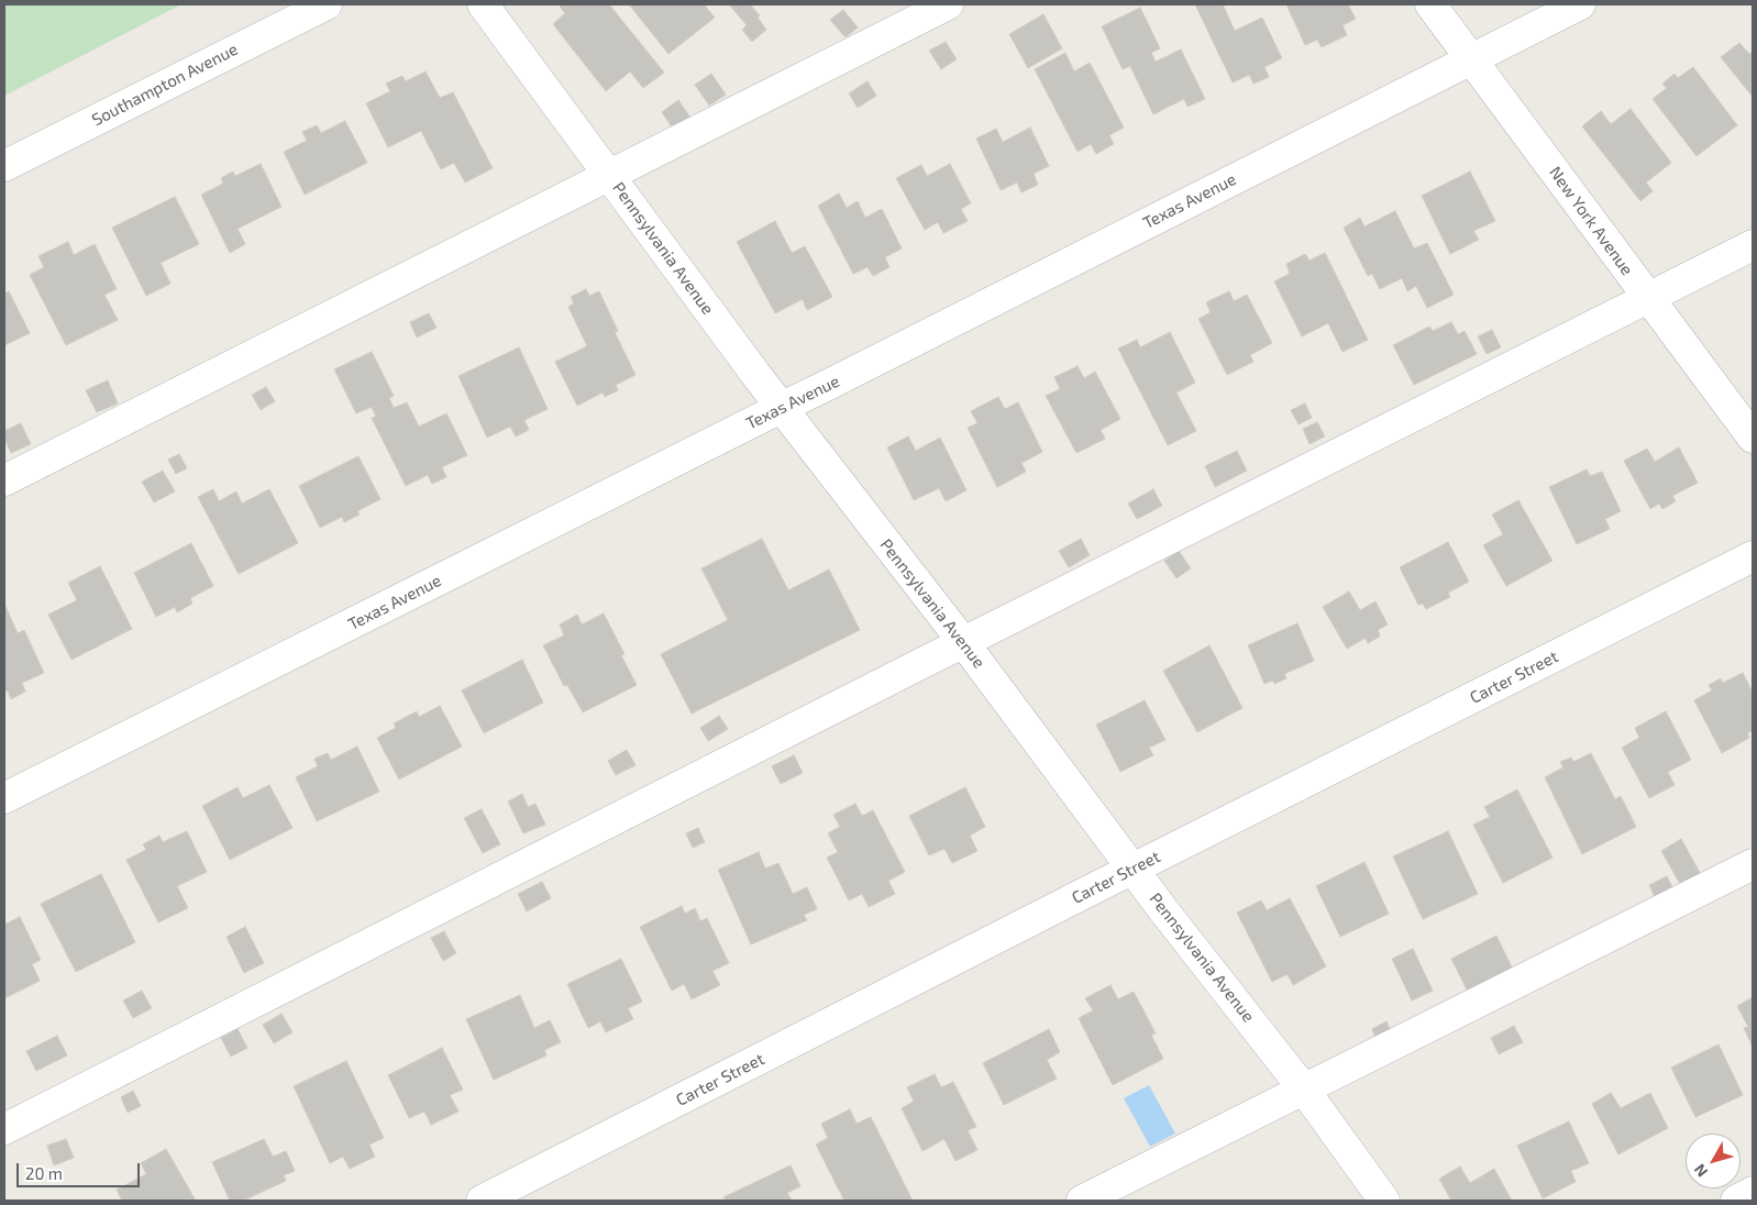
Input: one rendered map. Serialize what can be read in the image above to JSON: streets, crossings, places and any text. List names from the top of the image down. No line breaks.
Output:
{"streets":{"street":["Southampton Avenue","Texas Avenue","New York Avenue","Pennsylvania Avenue","Carter Street"]},"crossings":[["Texas Avenue","New York Avenue"],["Texas Avenue","Pennsylvania Avenue"],["Pennsylvania Avenue","Carter Street"]],"scale_bar":"20 m","north":"bottom left"}
